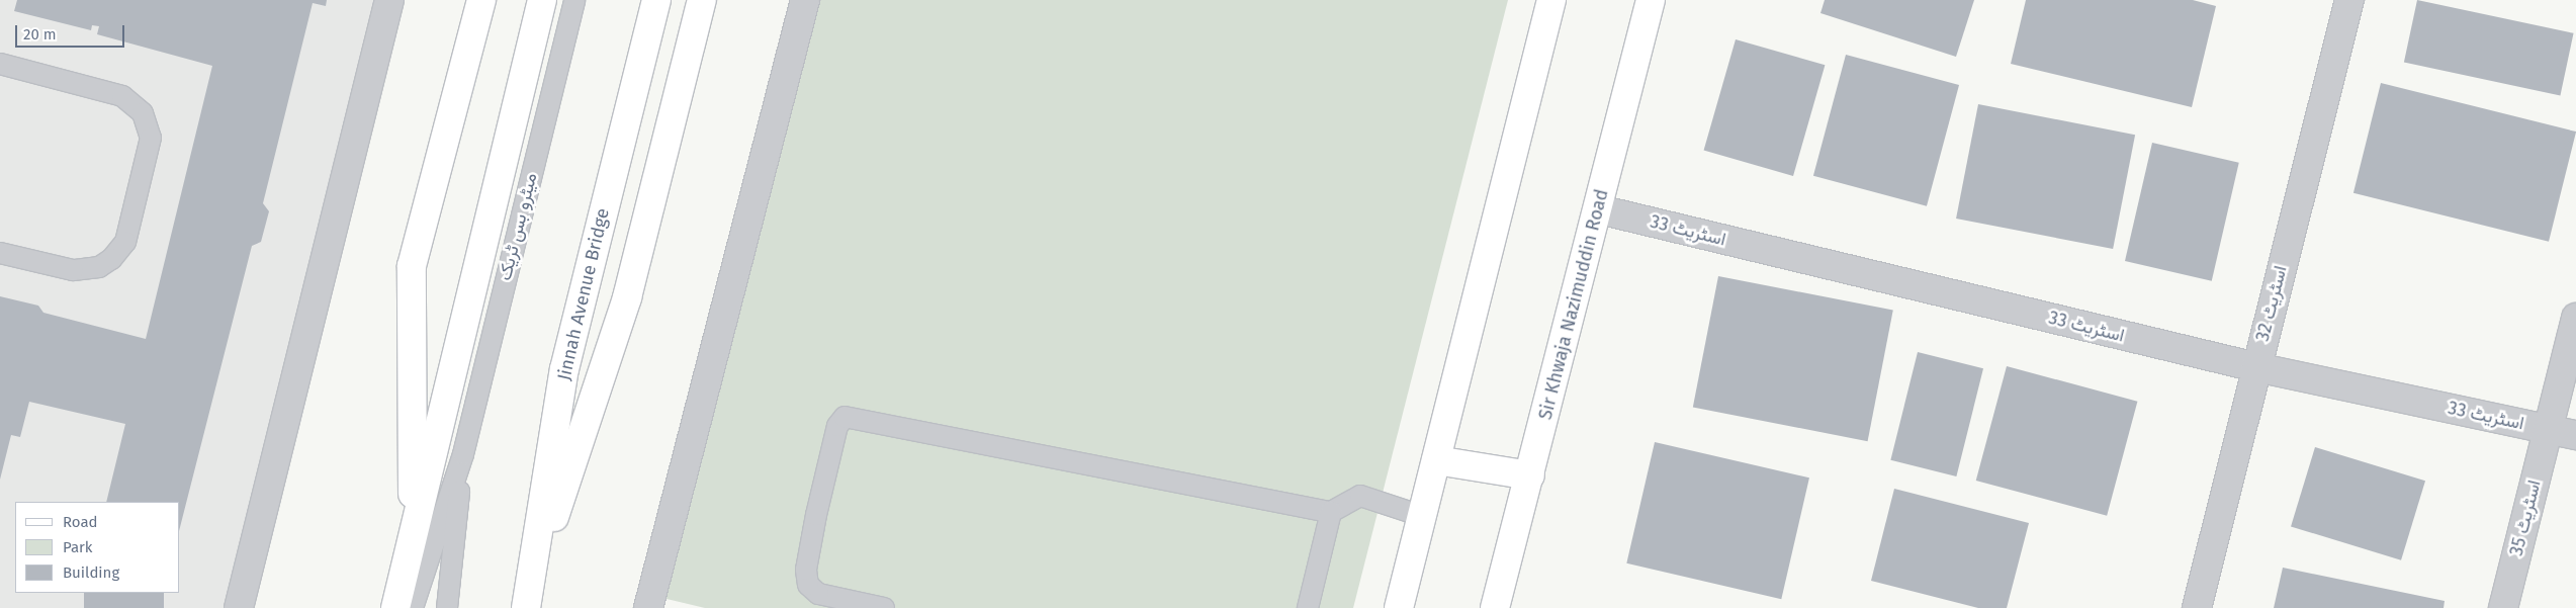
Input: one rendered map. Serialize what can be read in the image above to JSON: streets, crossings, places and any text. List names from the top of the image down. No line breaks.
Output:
{"streets":{"main road":["Jinnah Avenue Bridge","Sir Khwaja Nazimuddin Road"],"street":["اسٹریٹ 33","اسٹریٹ 32","اسٹریٹ 35"],"lane":["میٹرو بس ٹریک"]},"crossings":[["اسٹریٹ 33","اسٹریٹ 32"],["اسٹریٹ 33","Sir Khwaja Nazimuddin Road"],["اسٹریٹ 33","اسٹریٹ 35"]],"legend":["Road","Park","Building"],"scale_bar":"20 m"}
